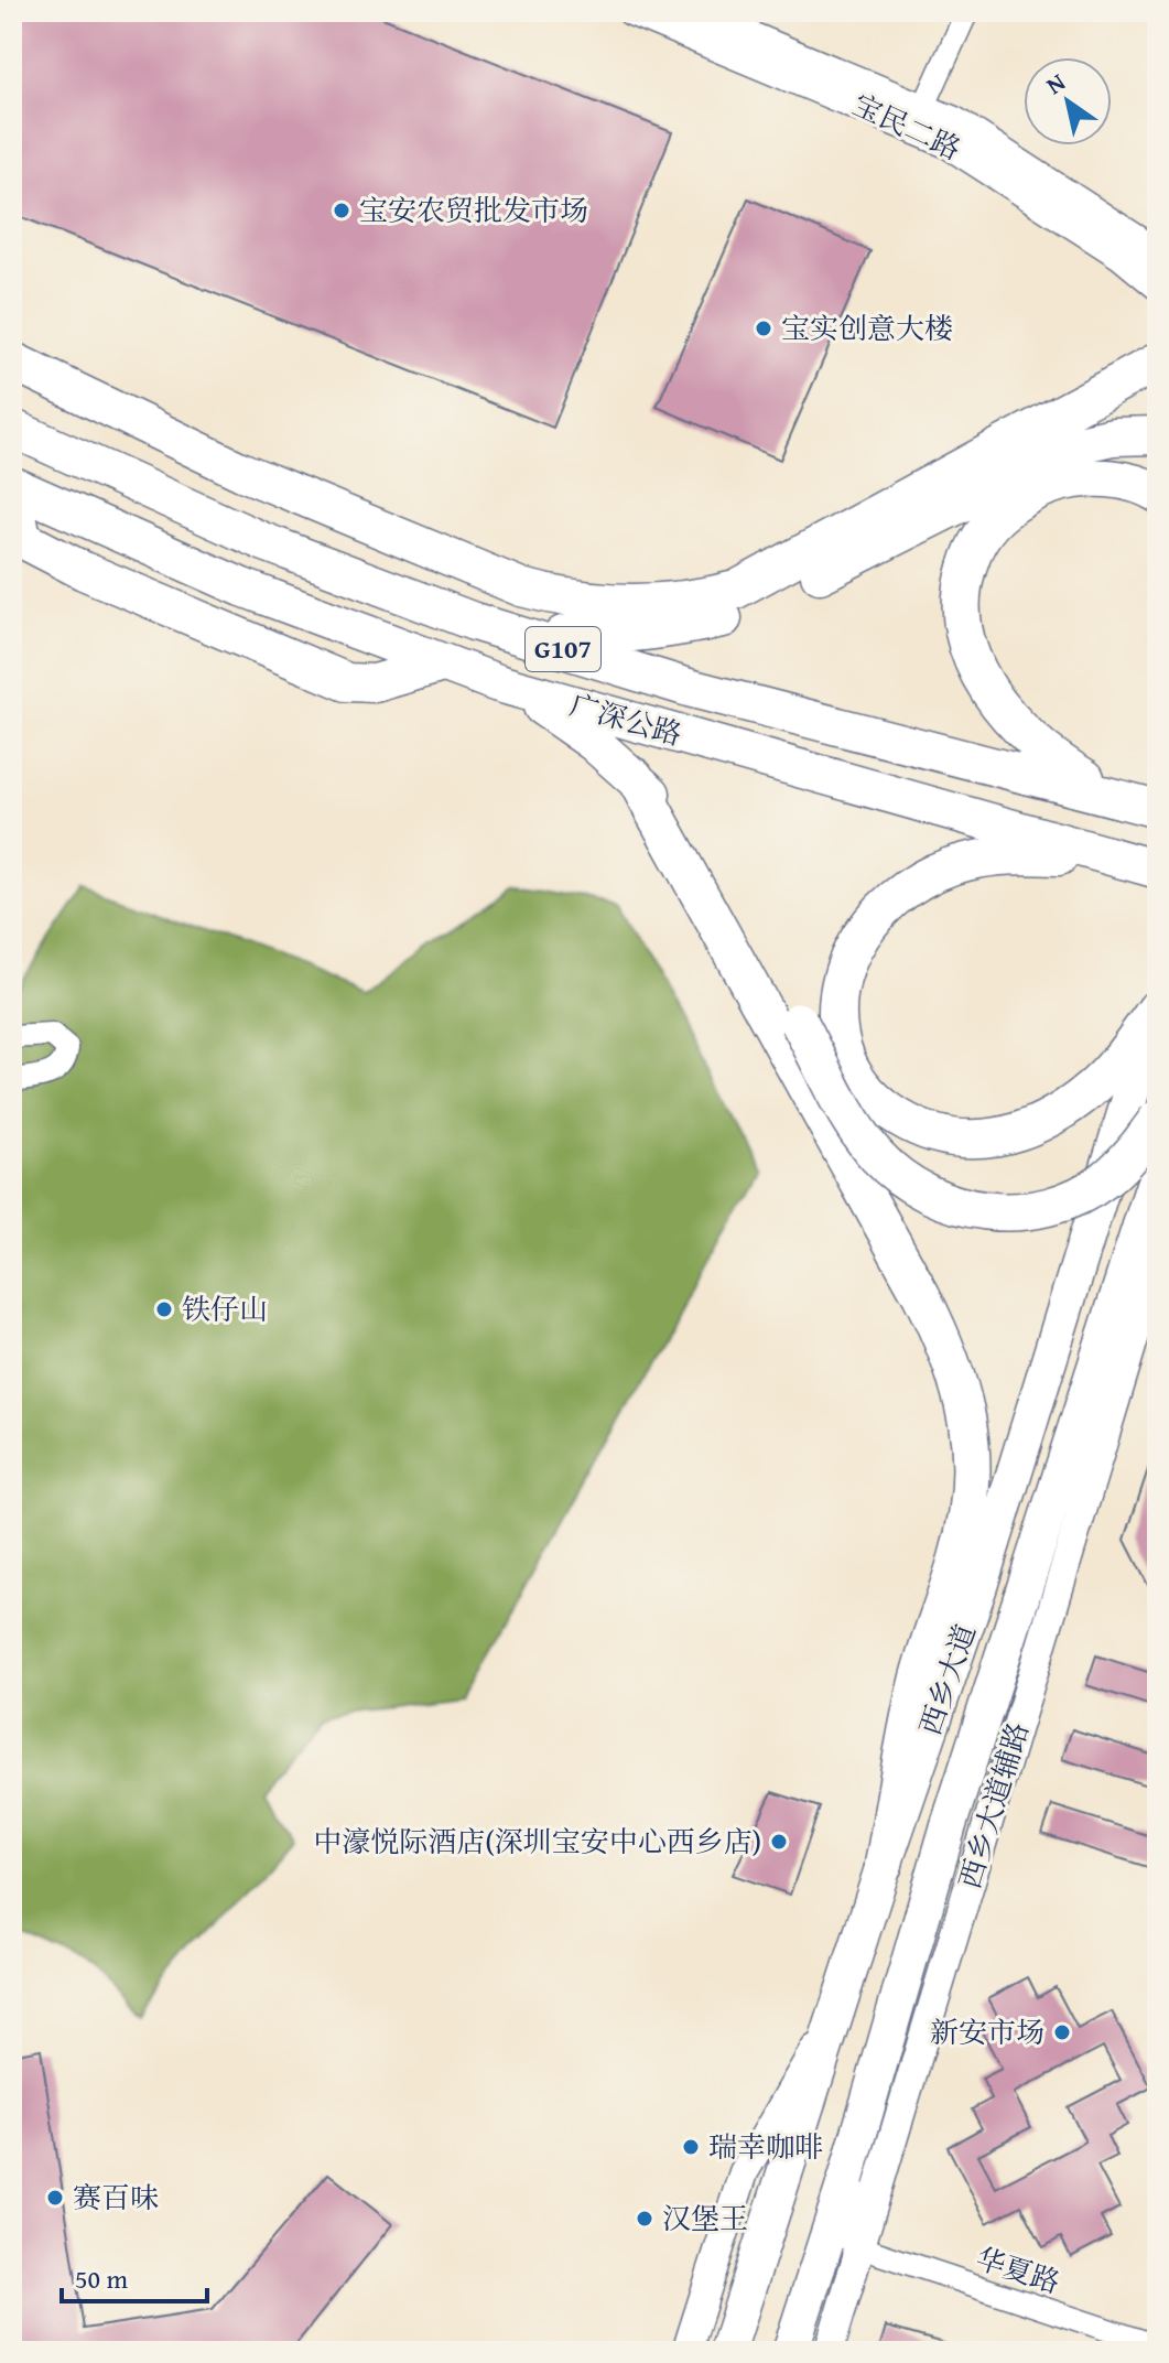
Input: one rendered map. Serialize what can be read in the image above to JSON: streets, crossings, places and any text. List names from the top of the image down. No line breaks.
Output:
{"streets":{"highway":["G107","广深公路"],"main road":["西乡大道"],"street":["宝民二路","西乡大道辅路","华夏路"]},"crossings":[["西乡大道辅路","华夏路"]],"places":["宝安农贸批发市场","宝实创意大楼","铁仔山","中濠悦际酒店(深圳宝安中心西乡店)","新安市场","瑞幸咖啡","赛百味","汉堡王"],"scale_bar":"50 m","north":"top left"}
